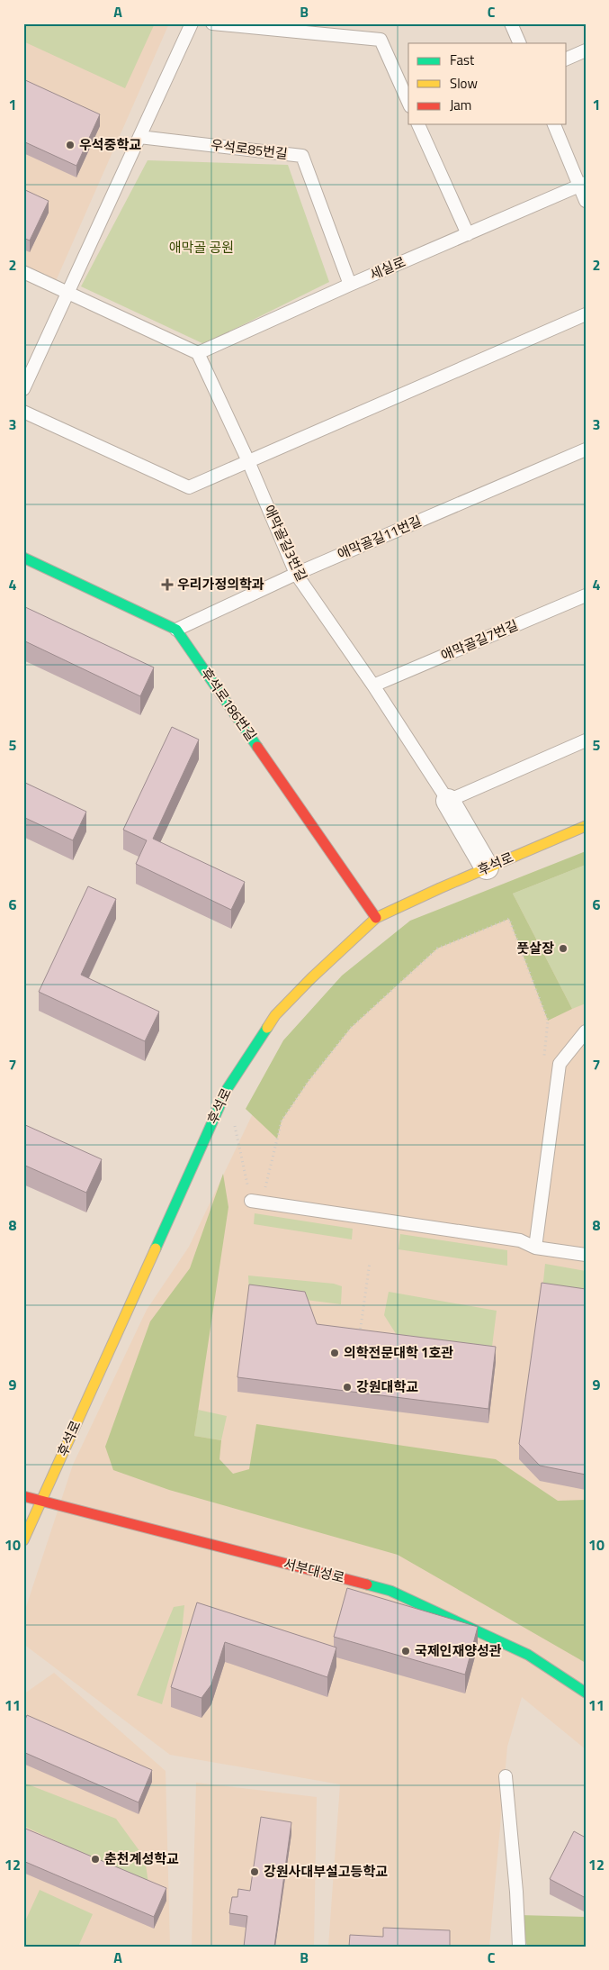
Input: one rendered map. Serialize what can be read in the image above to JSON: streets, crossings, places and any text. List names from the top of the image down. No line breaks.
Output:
{"streets":{"street":["후석로186번길","후석로","서부대성로"],"lane":["우석로85번길","세실로","애막골길11번길","애막골길3번길","애막골길7번길"]},"crossings":[["우석로85번길","세실로"],["세실로","애막골길3번길"],["애막골길11번길","애막골길3번길"],["애막골길11번길","후석로186번길"],["애막골길3번길","애막골길7번길"],["후석로186번길","후석로"],["후석로","서부대성로"]],"parks":["애막골 공원"],"places":{"other":["우석중학교","풋살장","의학전문대학 1호관","강원대학교","국제인재양성관","춘천계성학교","강원사대부설고등학교"],"health":["우리가정의학과"]},"legend":["Fast","Slow","Jam"],"grid":{"columns":["A","B","C"],"rows":["1","2","3","4","5","6","7","8","9","10","11","12"]}}
